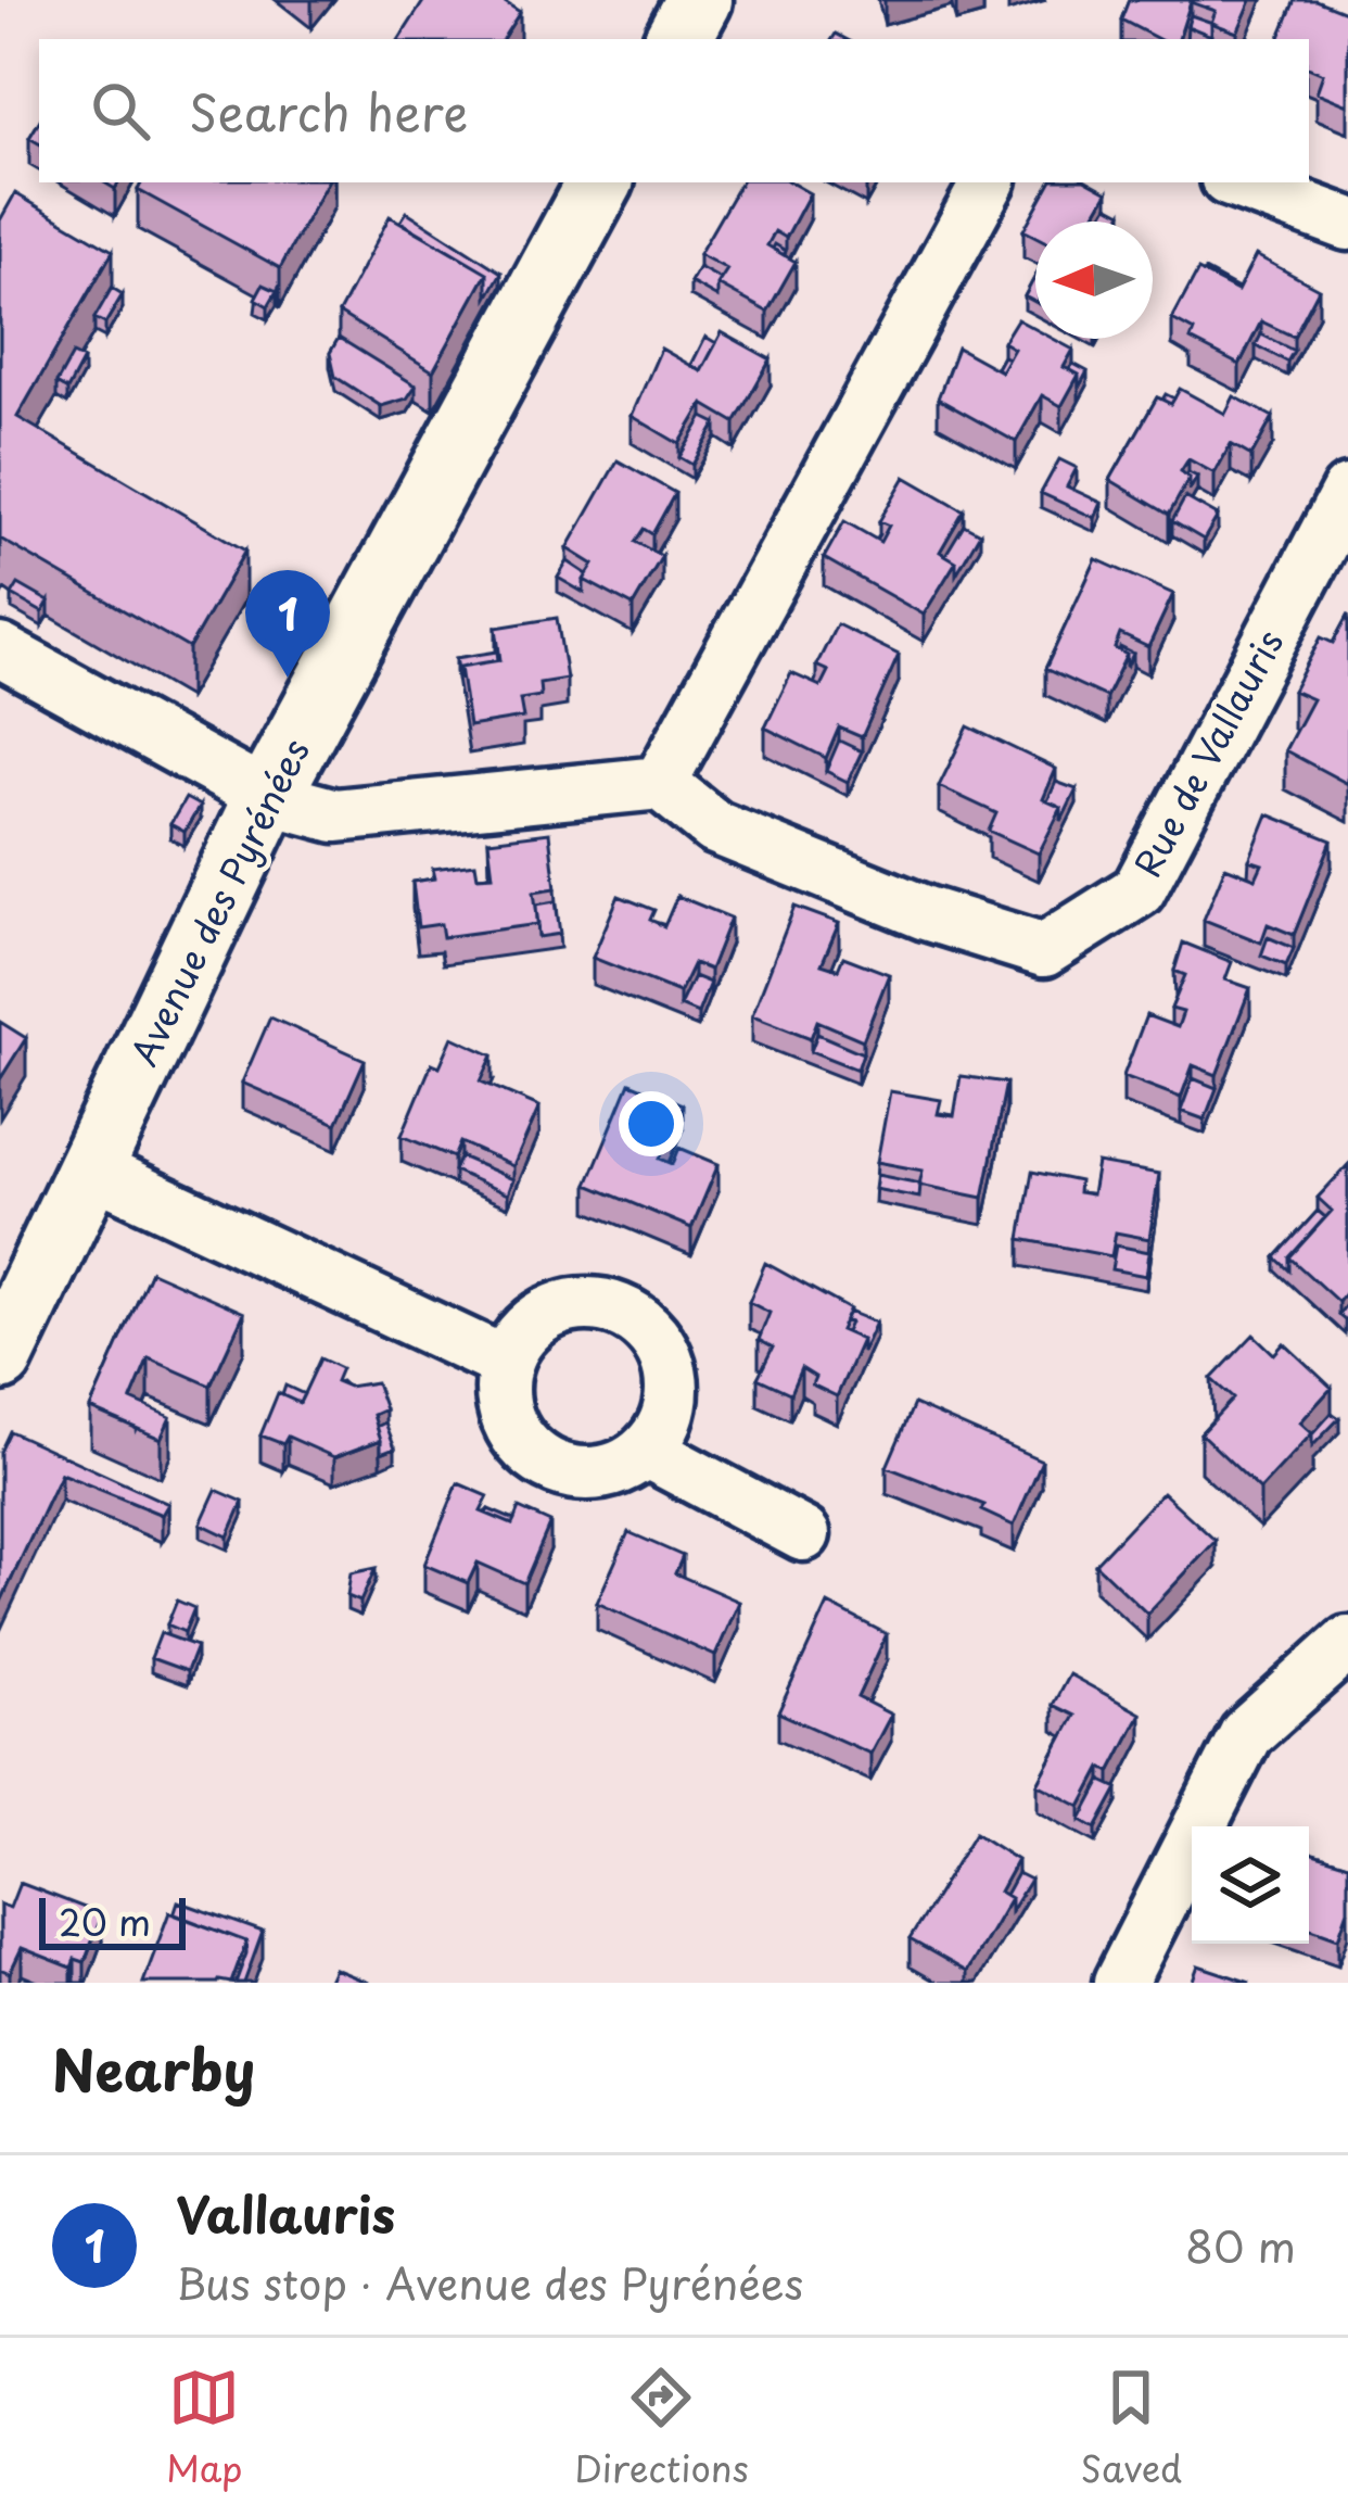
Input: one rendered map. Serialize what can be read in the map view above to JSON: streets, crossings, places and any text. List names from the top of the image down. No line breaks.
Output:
{"streets":{"main road":["Avenue des Pyrénées"],"street":["Rue de Vallauris"]},"scale_bar":"20 m","north":"left","page":{"search":"Search here","pins":"1","scale":"20 m","heading":"Nearby","list":[{"mark":"1","name":"Vallauris","note":"Bus stop · Avenue des Pyrénées","value":"80 m"}],"nav":["Map","Directions","Saved"]}}
